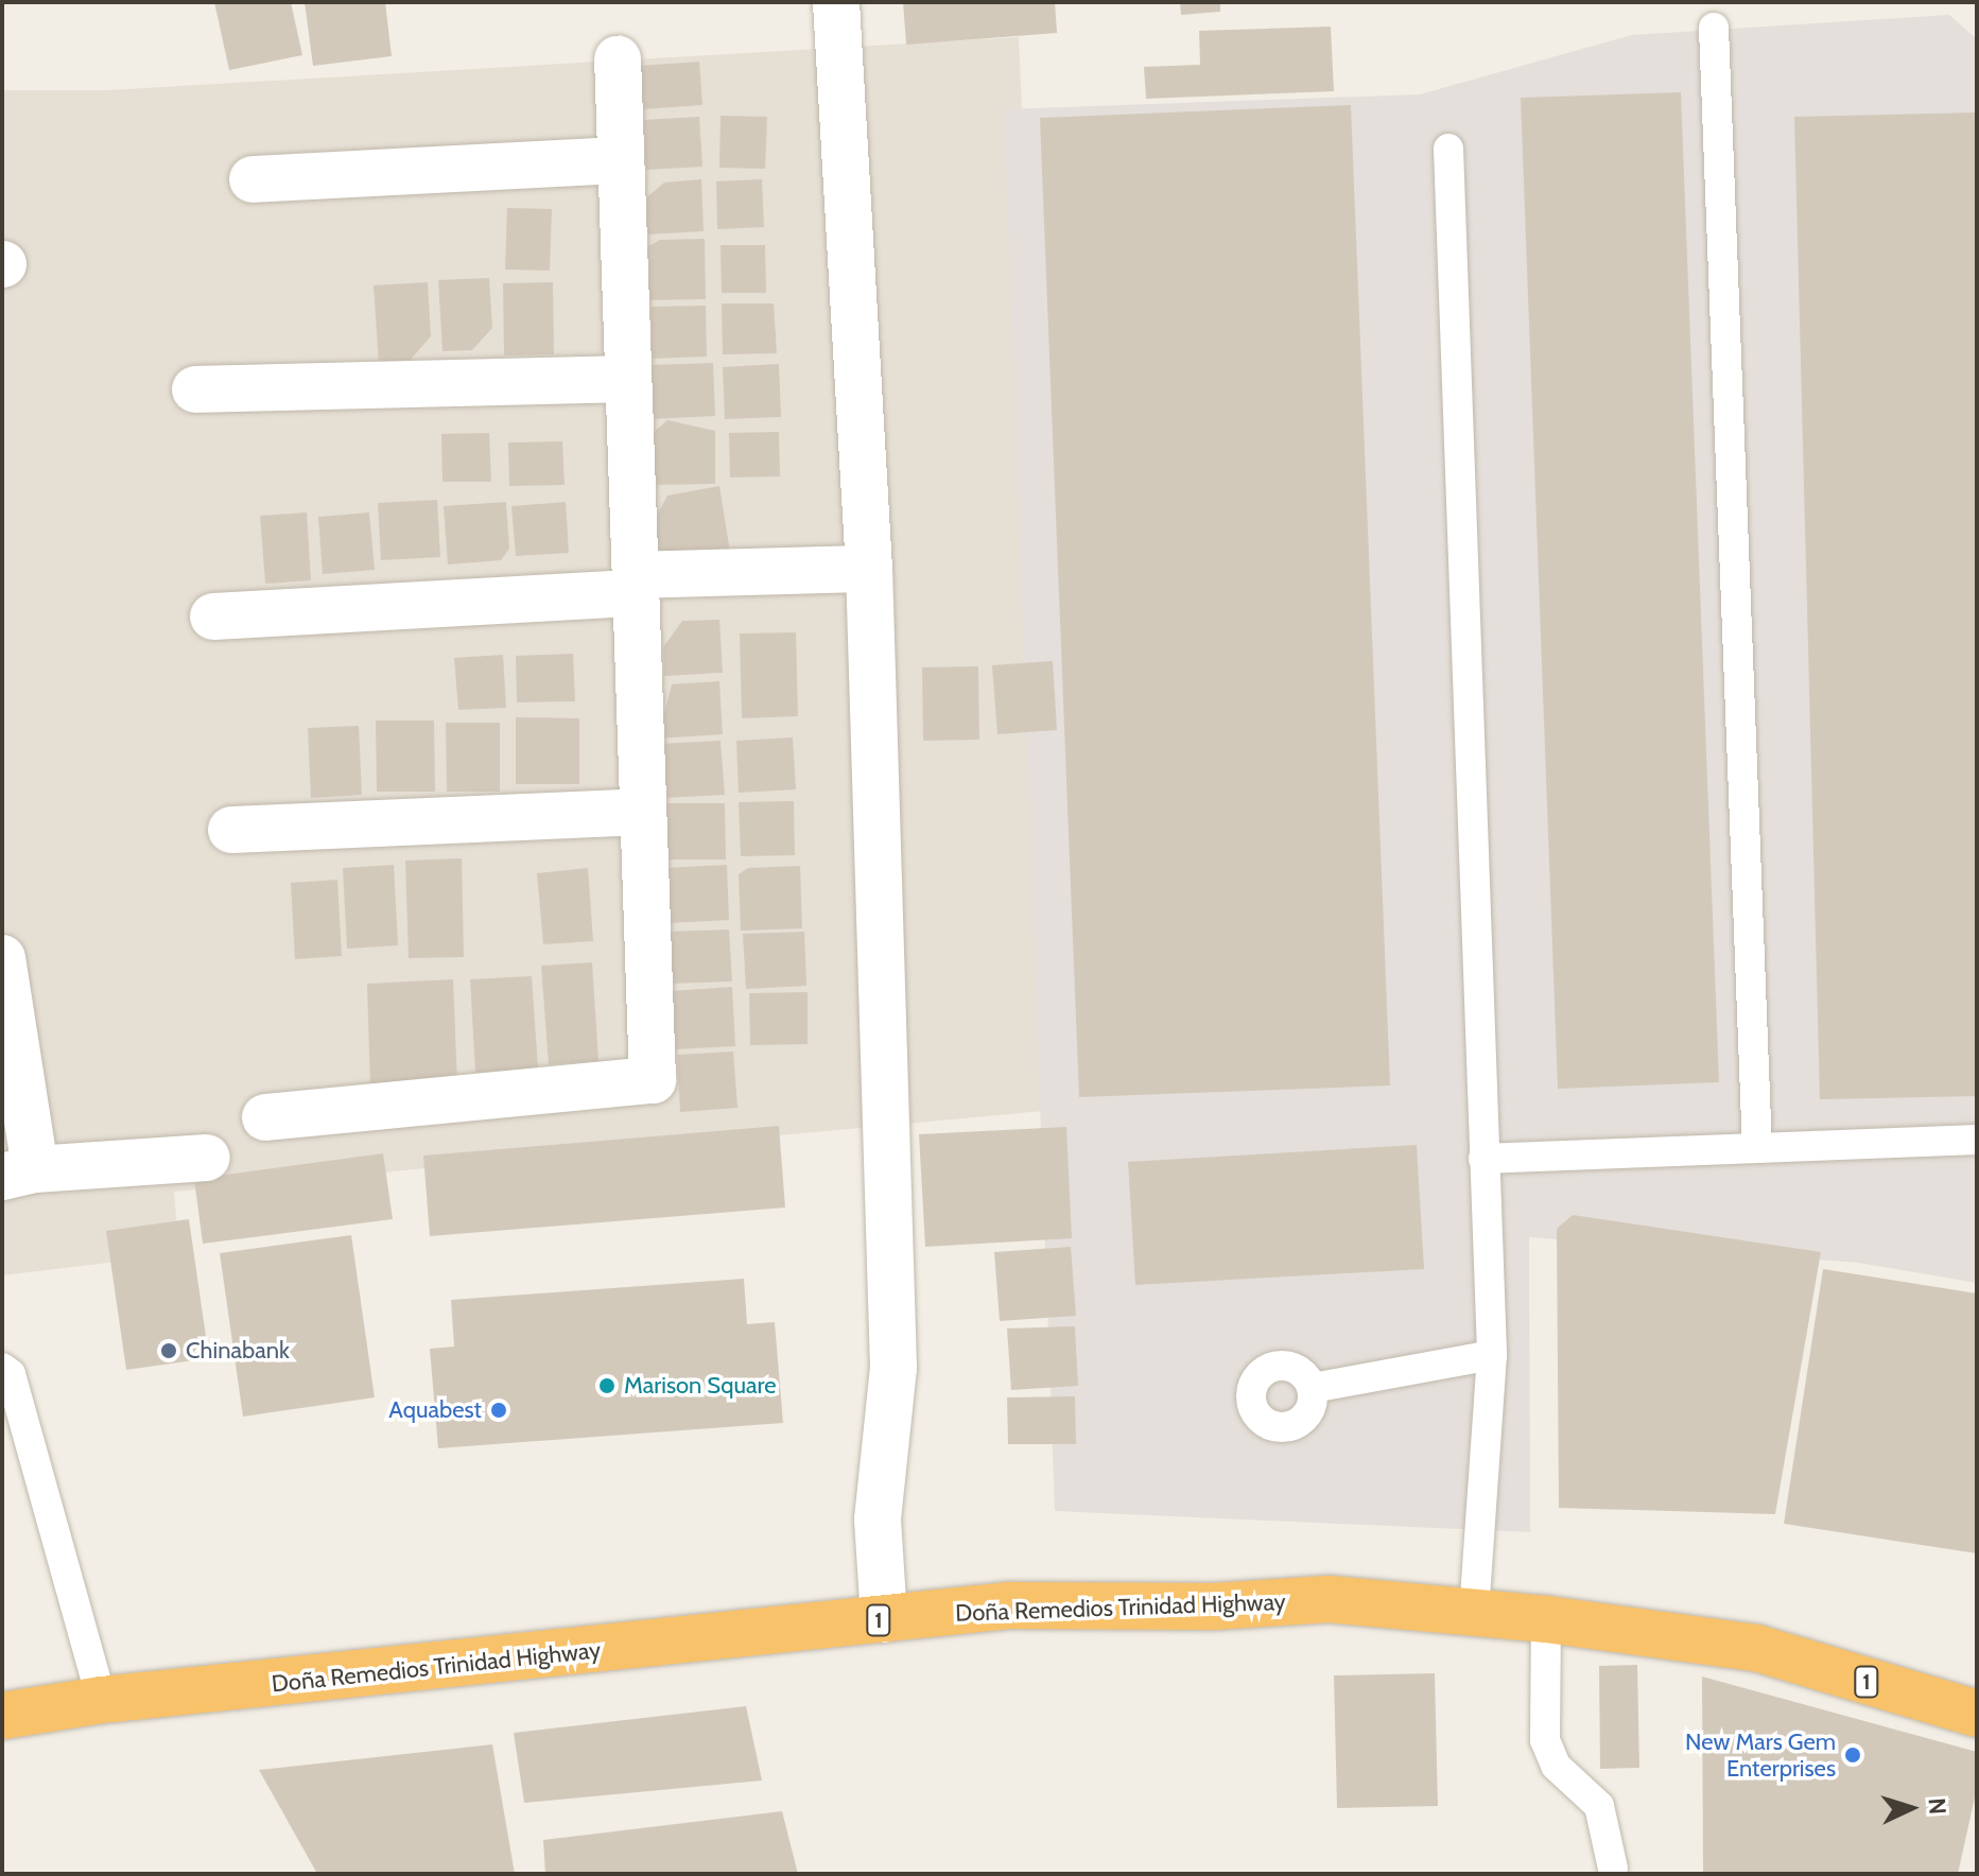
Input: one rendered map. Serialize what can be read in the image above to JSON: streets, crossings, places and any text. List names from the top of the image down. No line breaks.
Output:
{"streets":{"highway":["Doña Remedios Trinidad Highway","1"]},"places":["Chinabank","Marison Square","Aquabest","New Mars Gem Enterprises"],"north":"right"}
